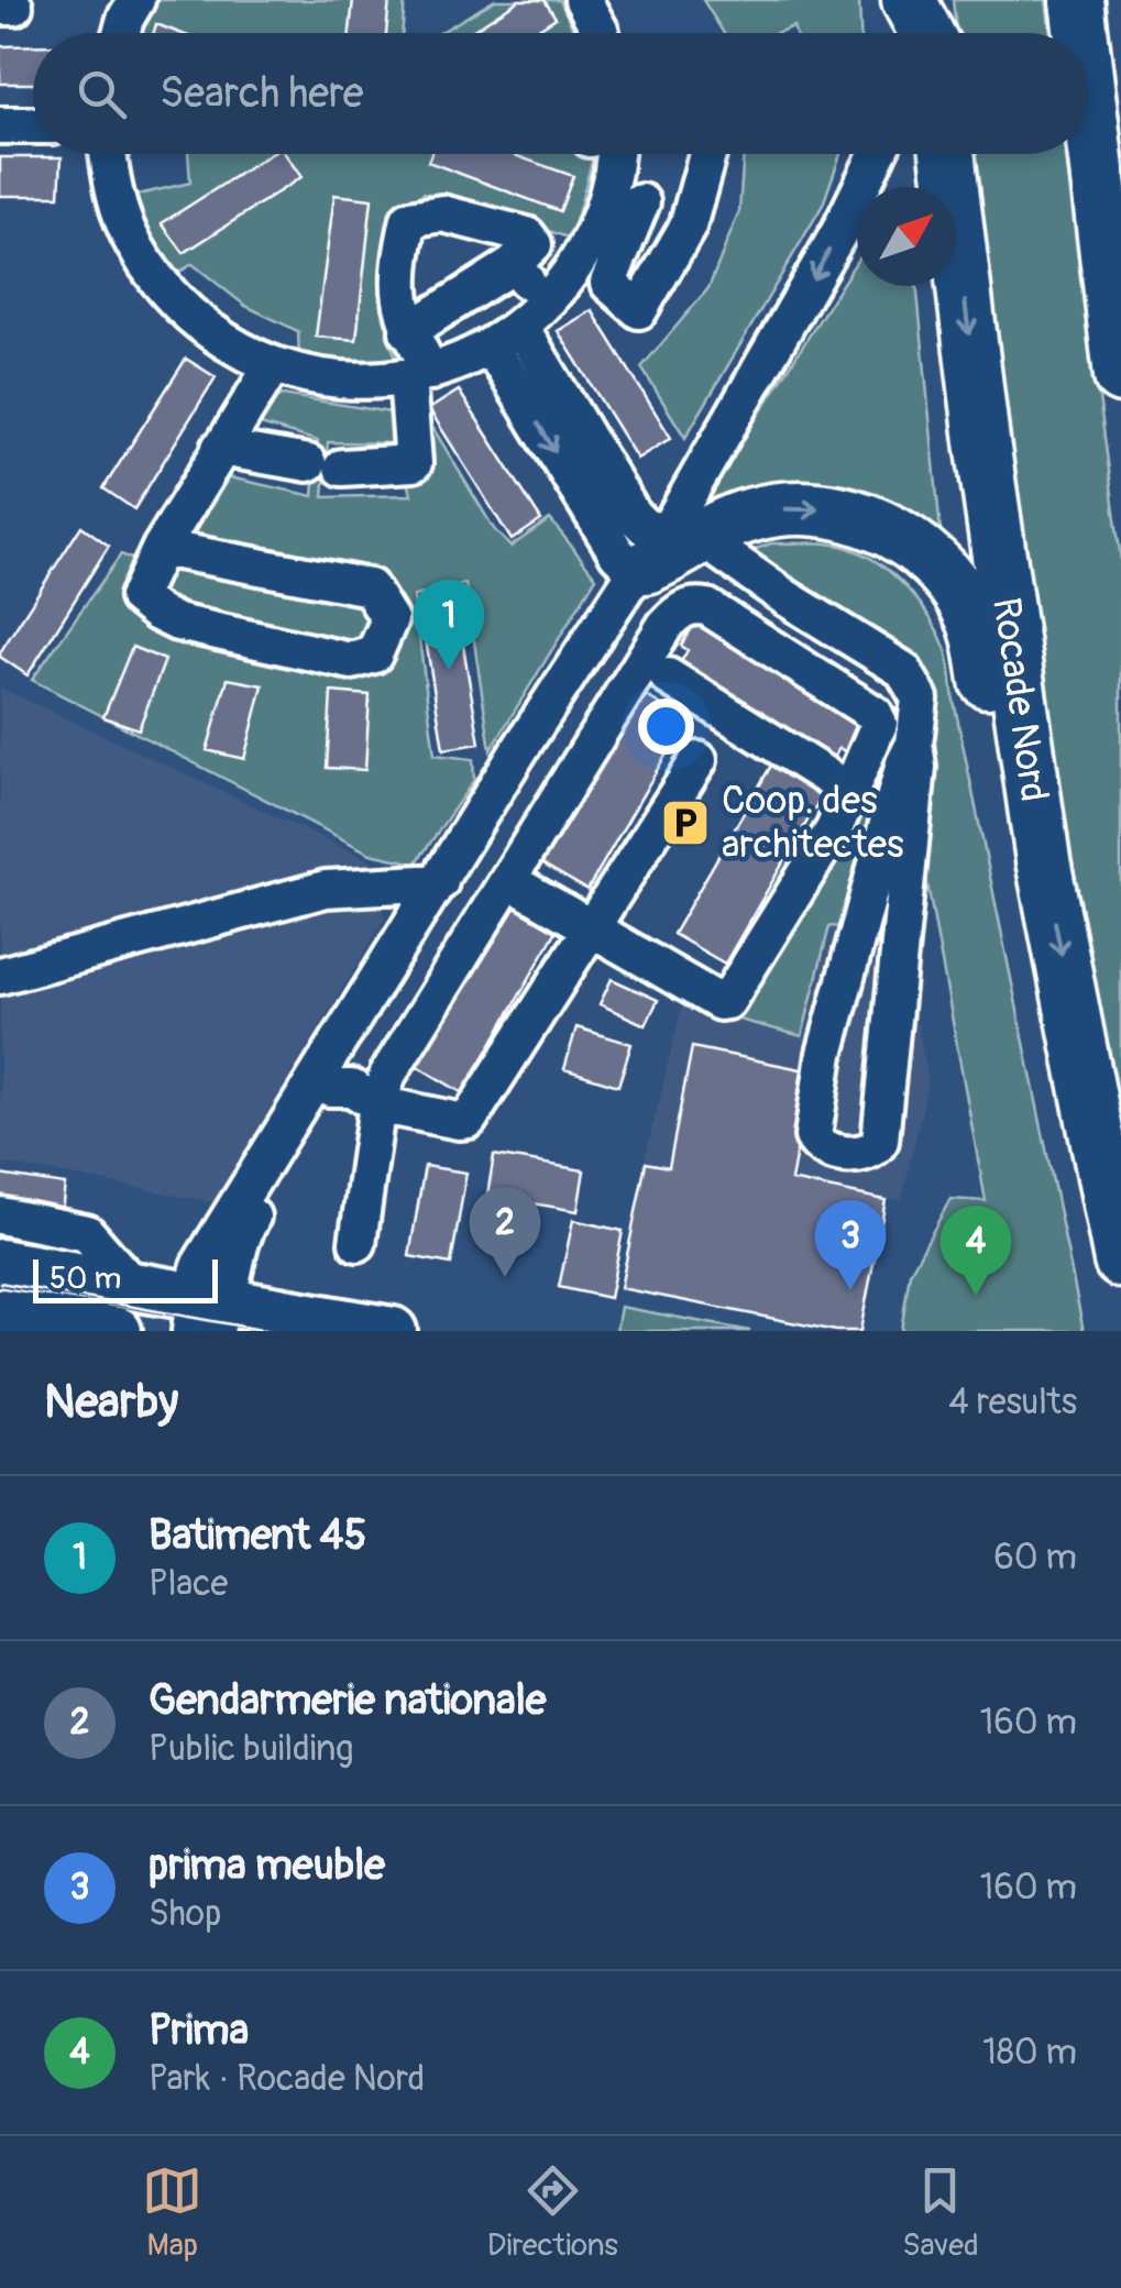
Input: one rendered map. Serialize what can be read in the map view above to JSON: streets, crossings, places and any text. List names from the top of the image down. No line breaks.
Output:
{"streets":{"highway":["Rocade Nord"]},"one_way":["Rocade Nord"],"places":{"parking":["Coop. des architectes"]},"scale_bar":"50 m","north":"top right","page":{"search":"Search here","pins":["1","2","3","4"],"scale":"50 m","heading":["Nearby","4 results"],"list":[{"mark":"1","name":"Batiment 45","note":"Place","value":"60 m"},{"mark":"2","name":"Gendarmerie nationale","note":"Public building","value":"160 m"},{"mark":"3","name":"prima meuble","note":"Shop","value":"160 m"},{"mark":"4","name":"Prima","note":"Park · Rocade Nord","value":"180 m"}],"nav":["Map","Directions","Saved"]}}
